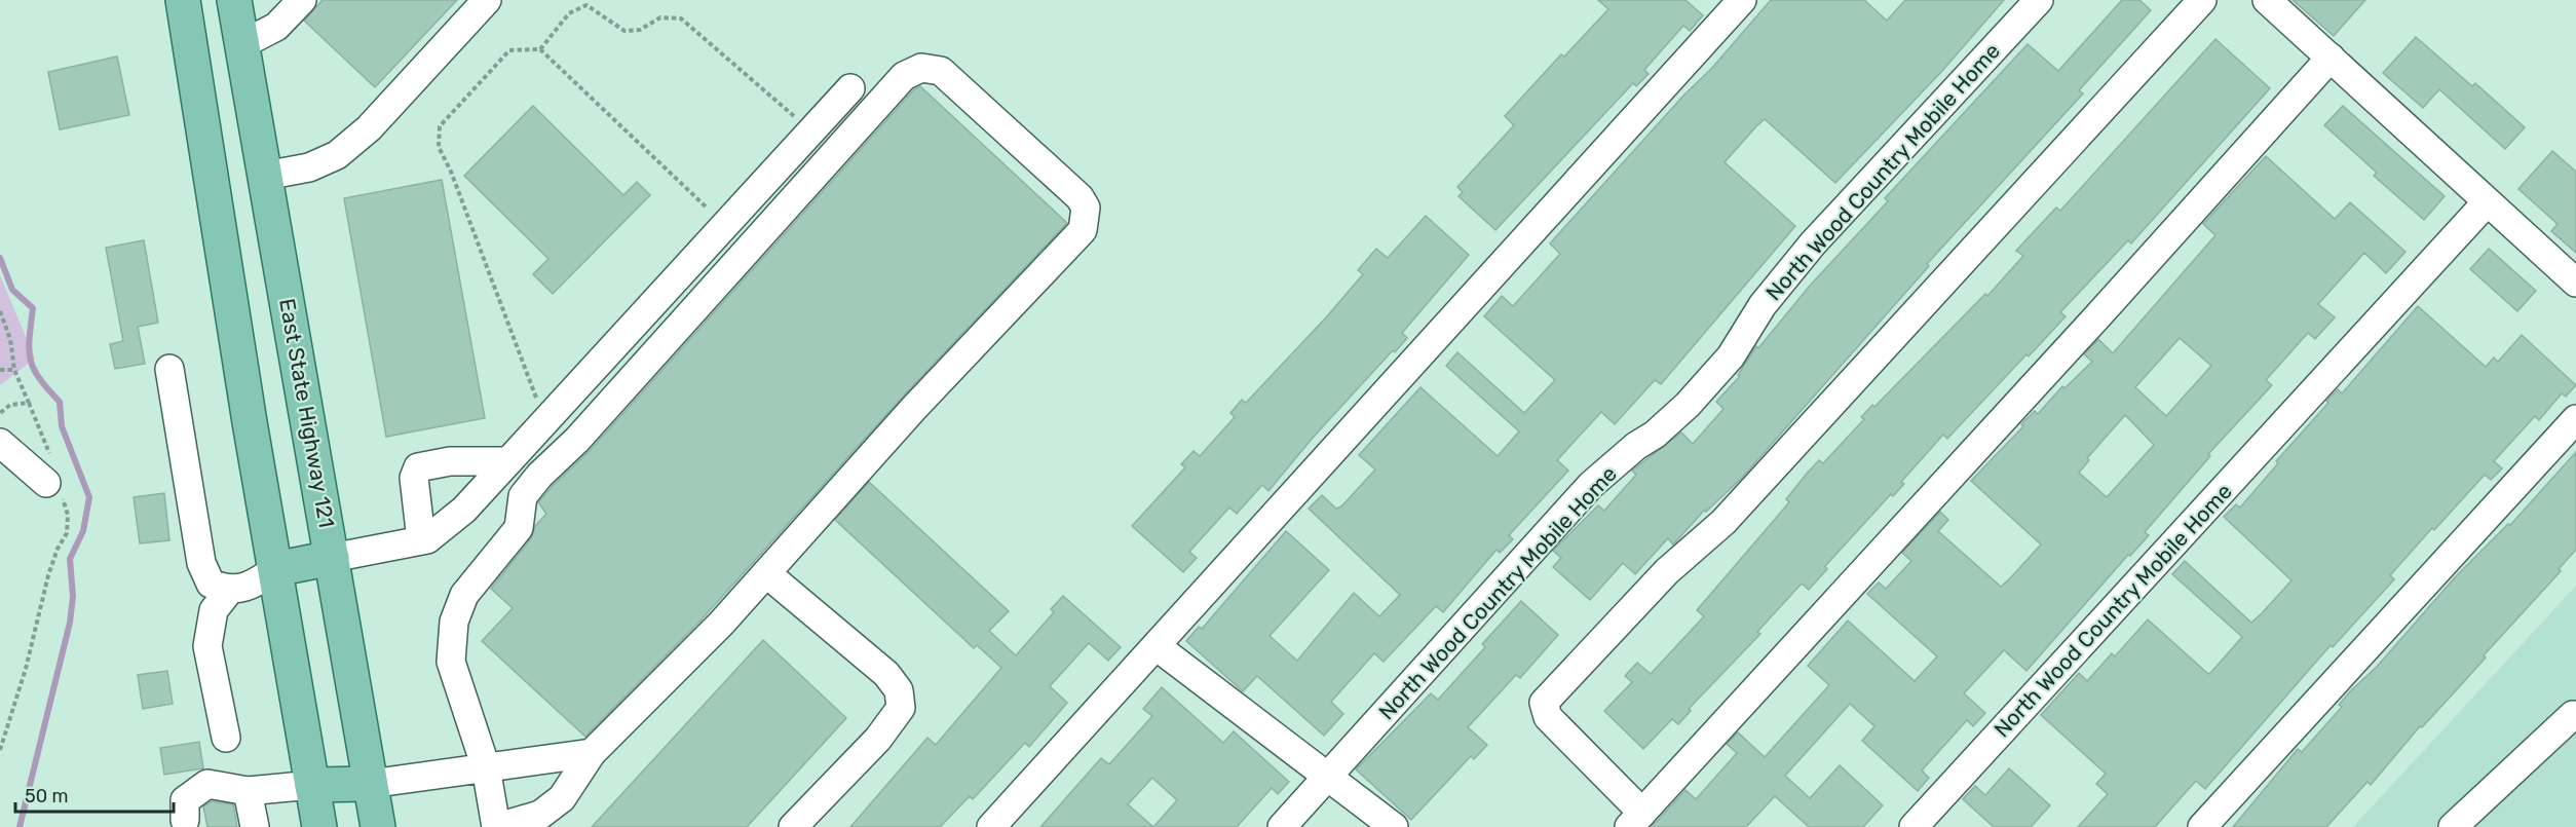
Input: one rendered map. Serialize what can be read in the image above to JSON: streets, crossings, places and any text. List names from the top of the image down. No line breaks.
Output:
{"streets":{"main road":["East State Highway 121"],"street":["North Wood Country Mobile Home"]},"scale_bar":"50 m"}
